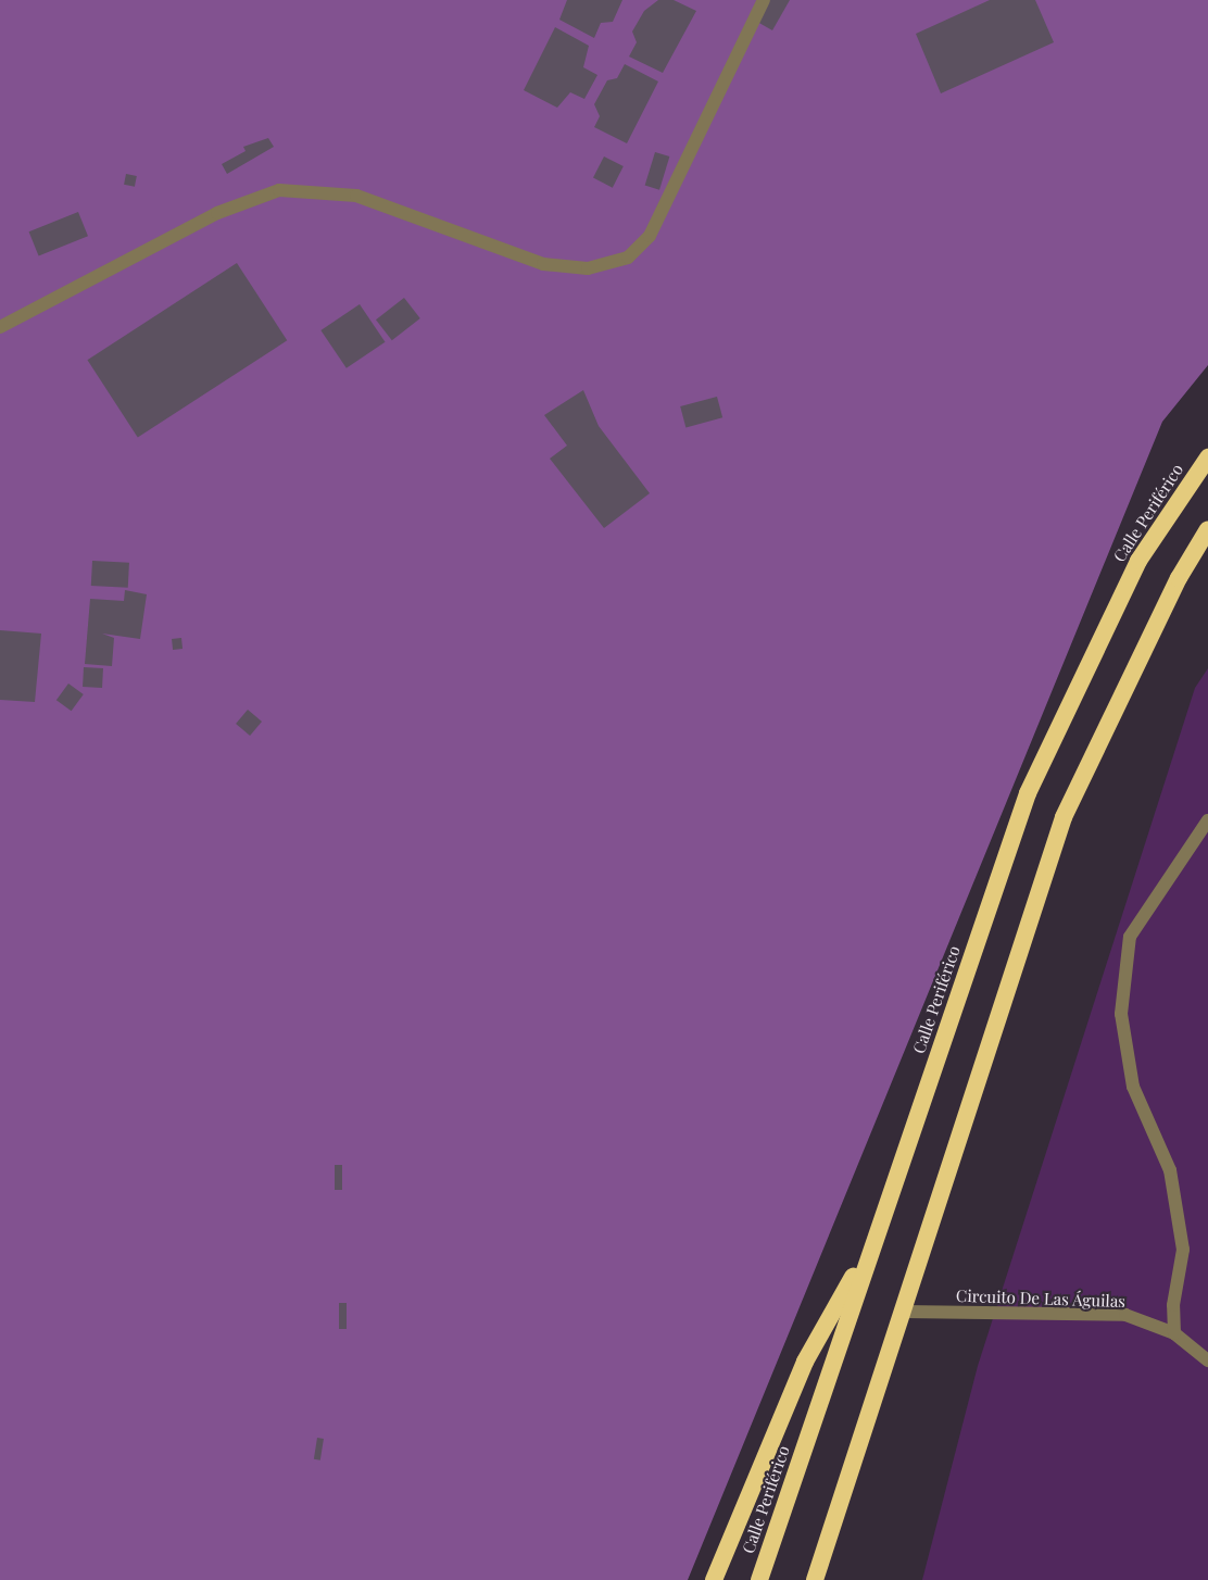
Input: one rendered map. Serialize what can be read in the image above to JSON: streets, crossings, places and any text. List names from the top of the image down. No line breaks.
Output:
{"streets":{"highway":["Calle Periférico"],"street":["Circuito De Las Águilas"]}}
